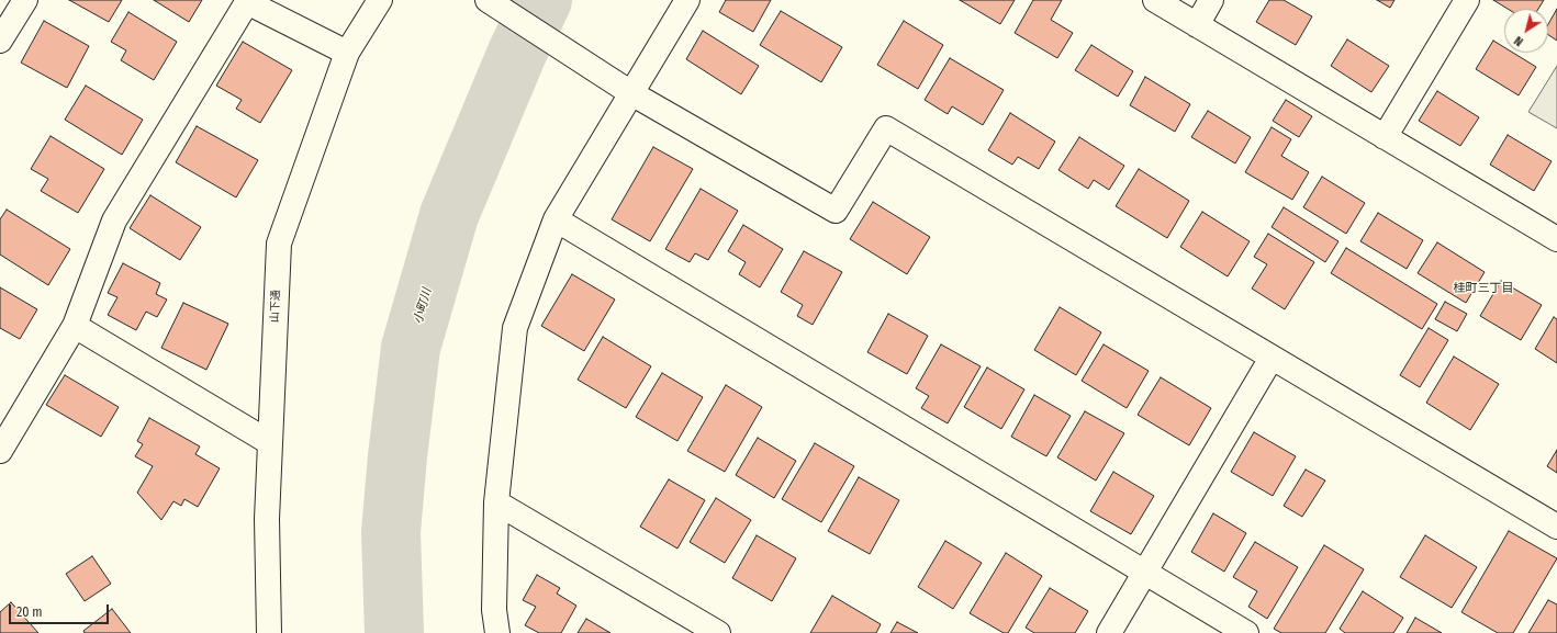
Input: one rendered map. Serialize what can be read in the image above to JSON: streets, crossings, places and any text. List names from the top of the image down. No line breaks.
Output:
{"streets":{"street":["山下通"]},"districts":["桂町三丁目"],"water":["小町川"],"scale_bar":"20 m","north":"bottom left"}
